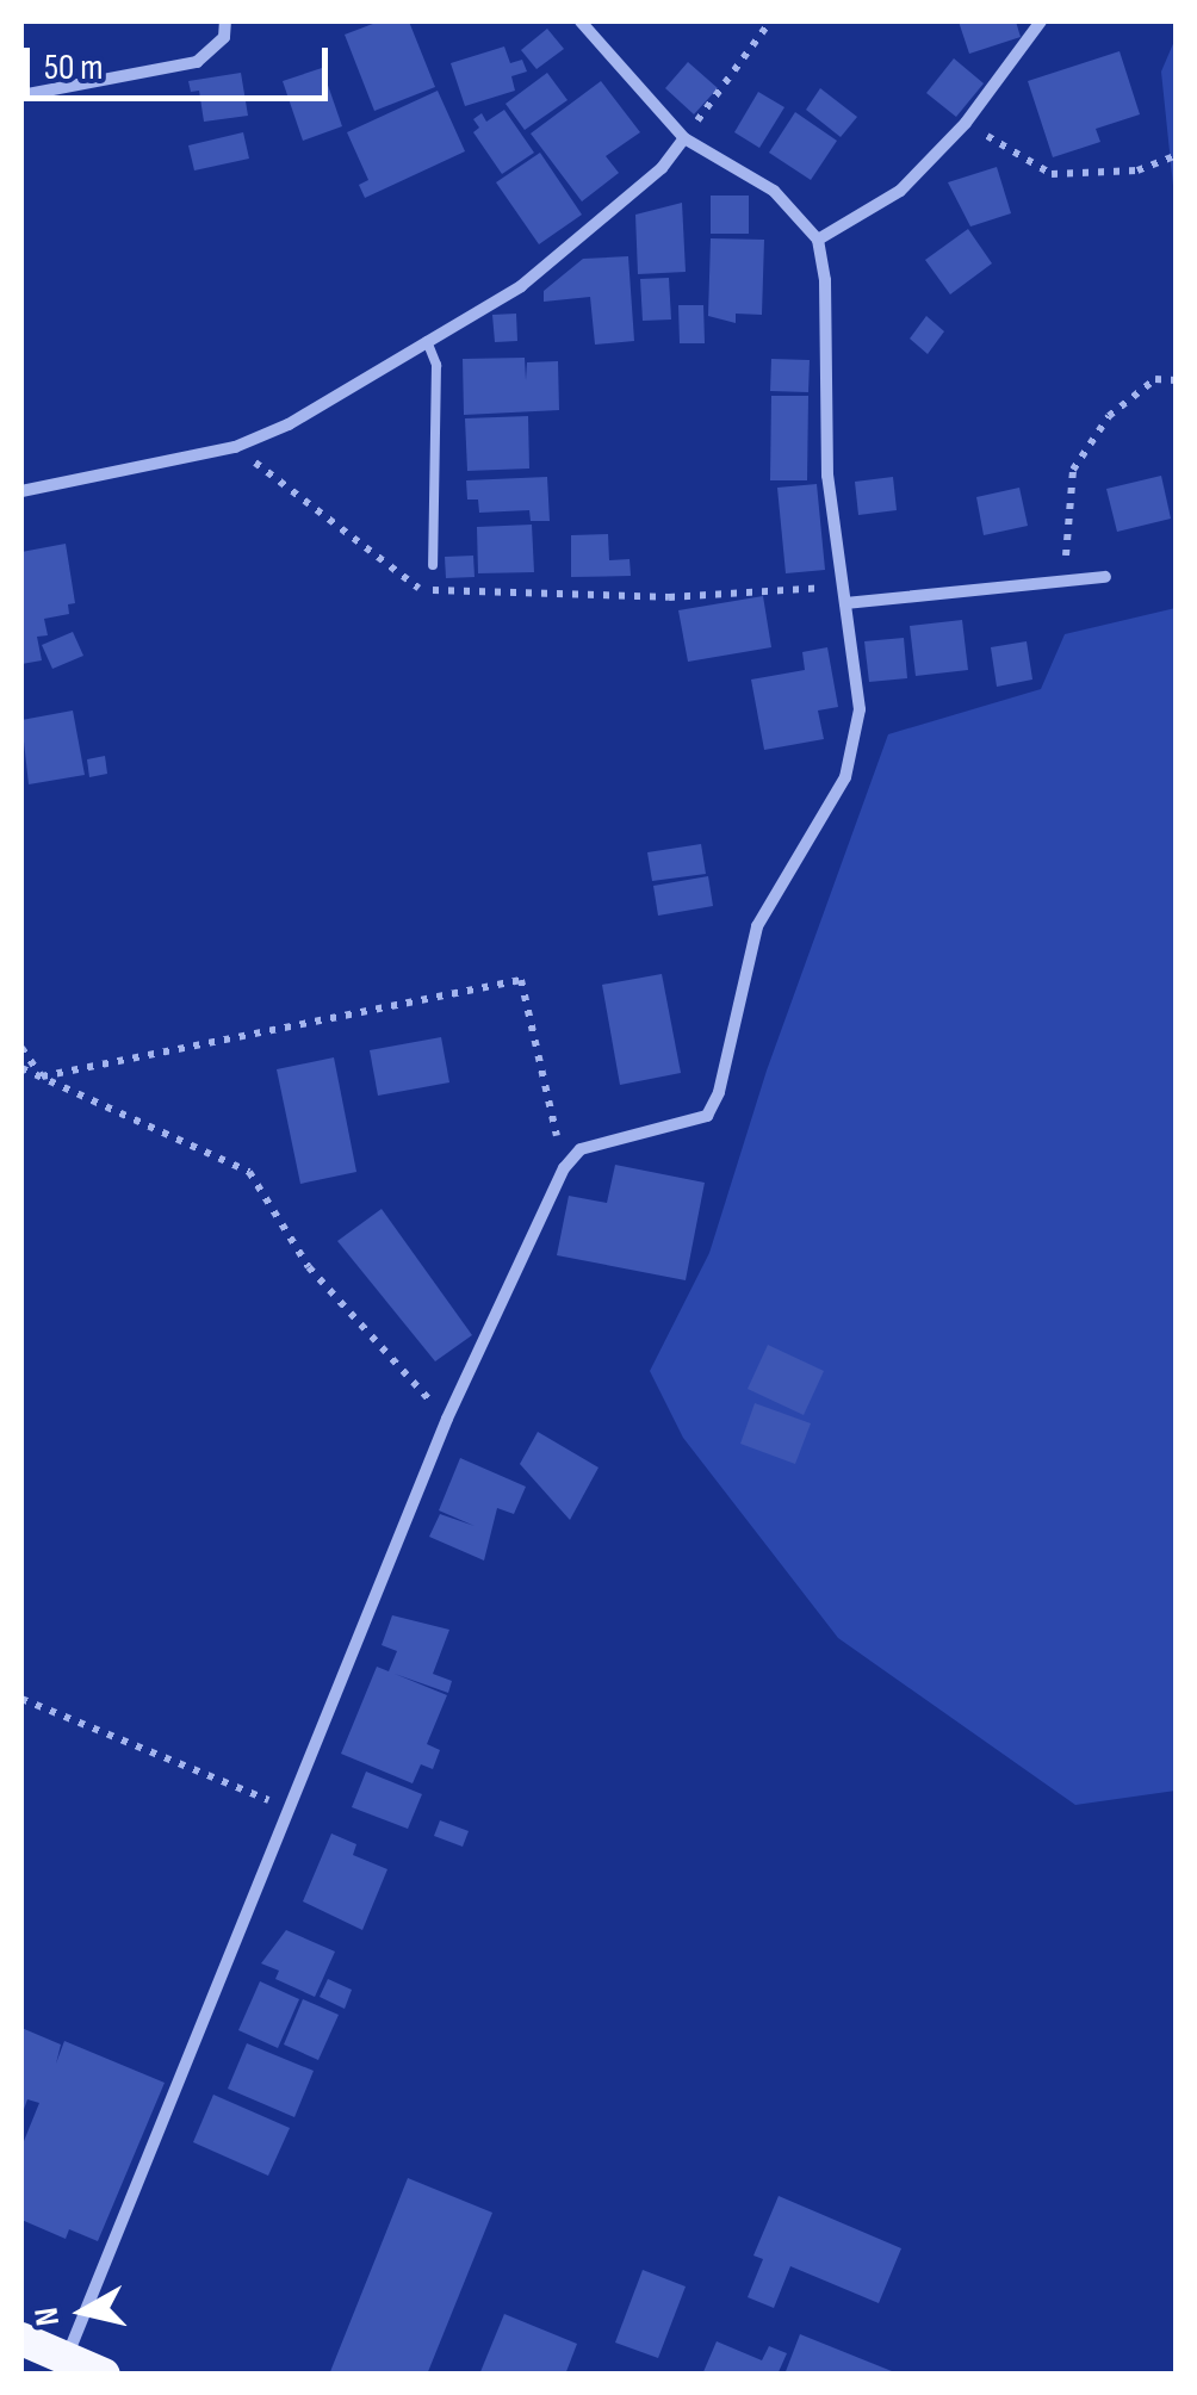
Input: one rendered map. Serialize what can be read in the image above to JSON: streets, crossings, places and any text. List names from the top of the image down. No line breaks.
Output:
{"scale_bar":"50 m","north":"left"}
